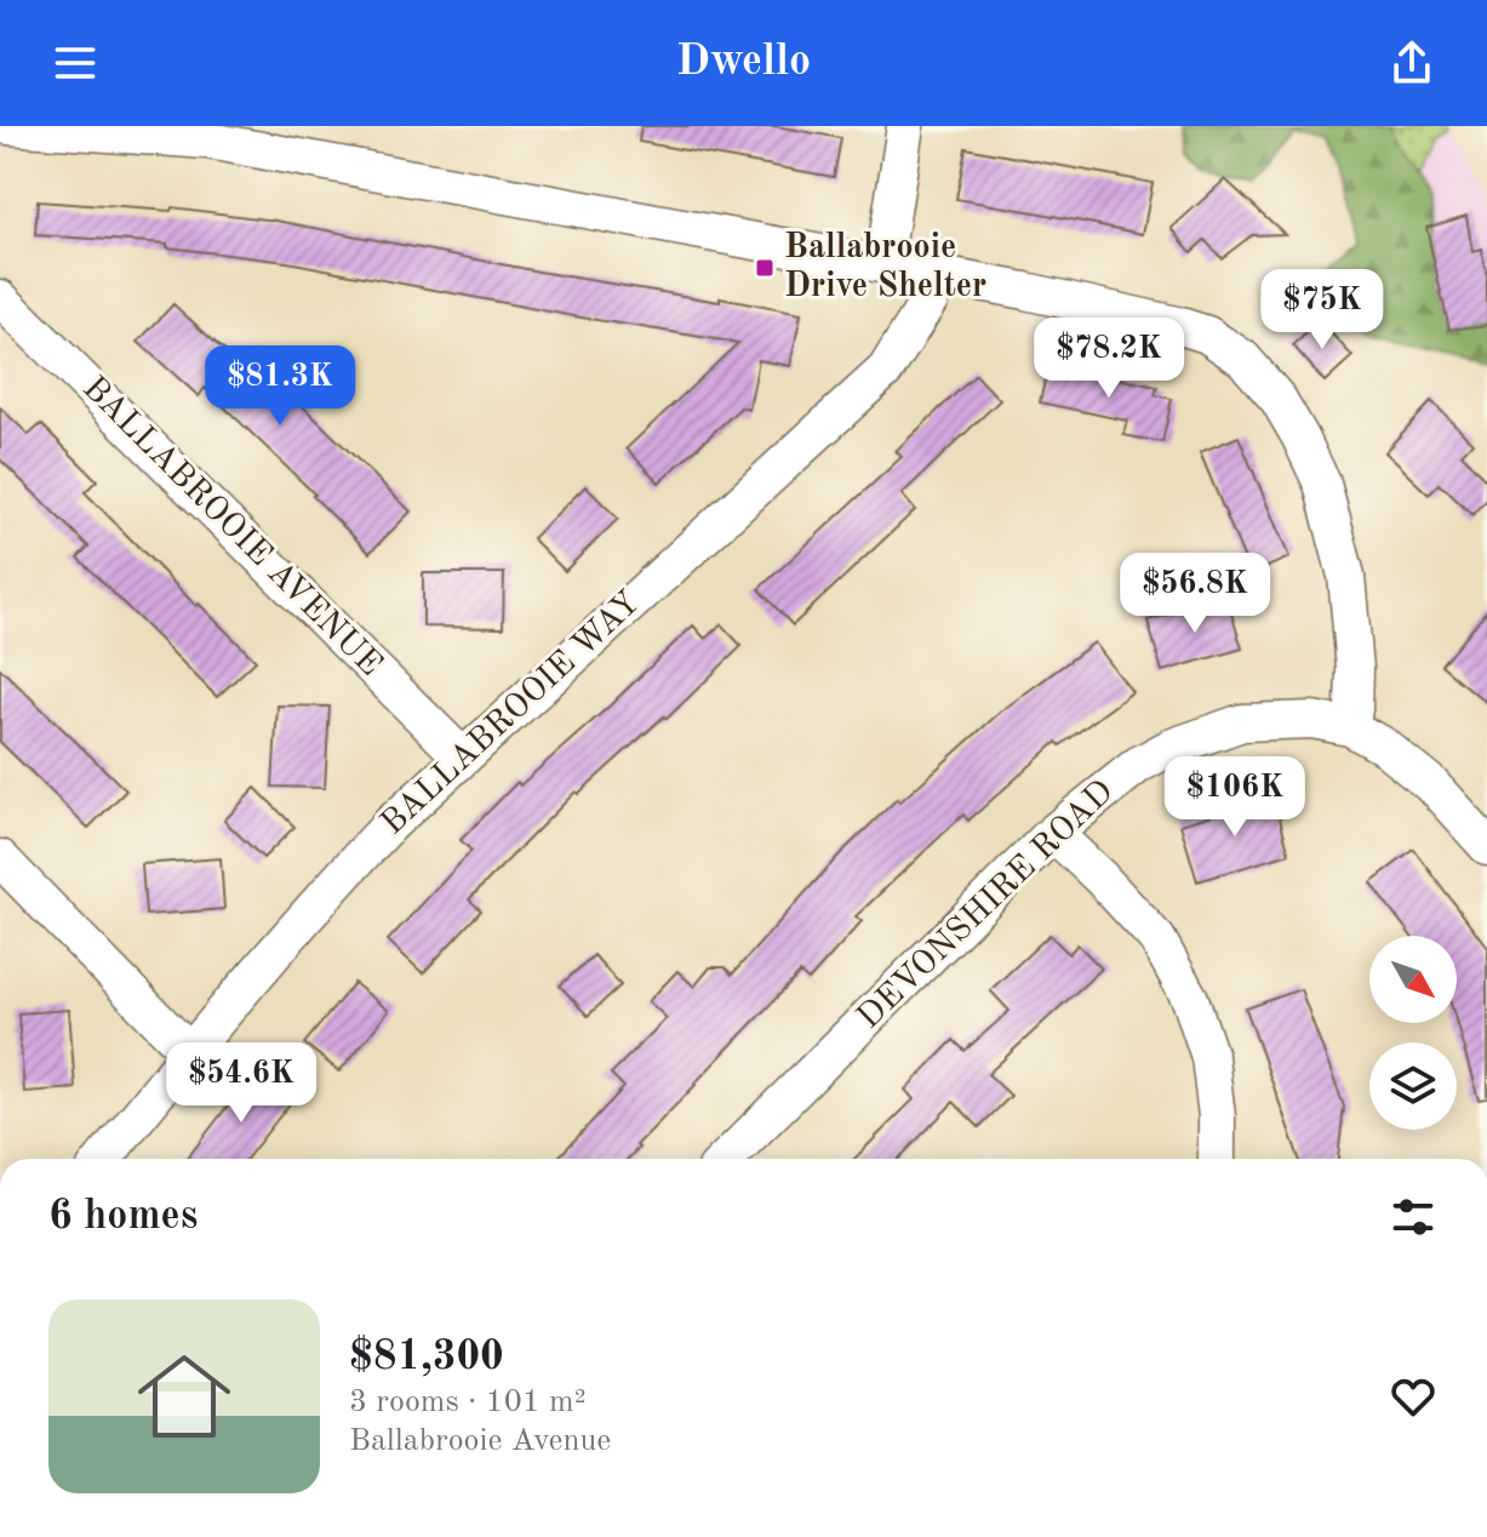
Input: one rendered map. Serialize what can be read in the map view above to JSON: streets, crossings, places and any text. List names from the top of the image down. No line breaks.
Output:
{"streets":{"street":["BALLABROOIE AVENUE","BALLABROOIE WAY","DEVONSHIRE ROAD"]},"crossings":[["BALLABROOIE AVENUE","BALLABROOIE WAY"]],"places":{"transit":["Ballabrooie Drive Shelter"]},"north":"bottom right","page":{"header":"Dwello","price":["$75K","$78.2K","$81.3K","$56.8K","$106K","$54.6K"],"heading":"6 homes","list":[{"name":"$81,300","note":"3 rooms · 101 m² · Ballabrooie Avenue"}]}}
